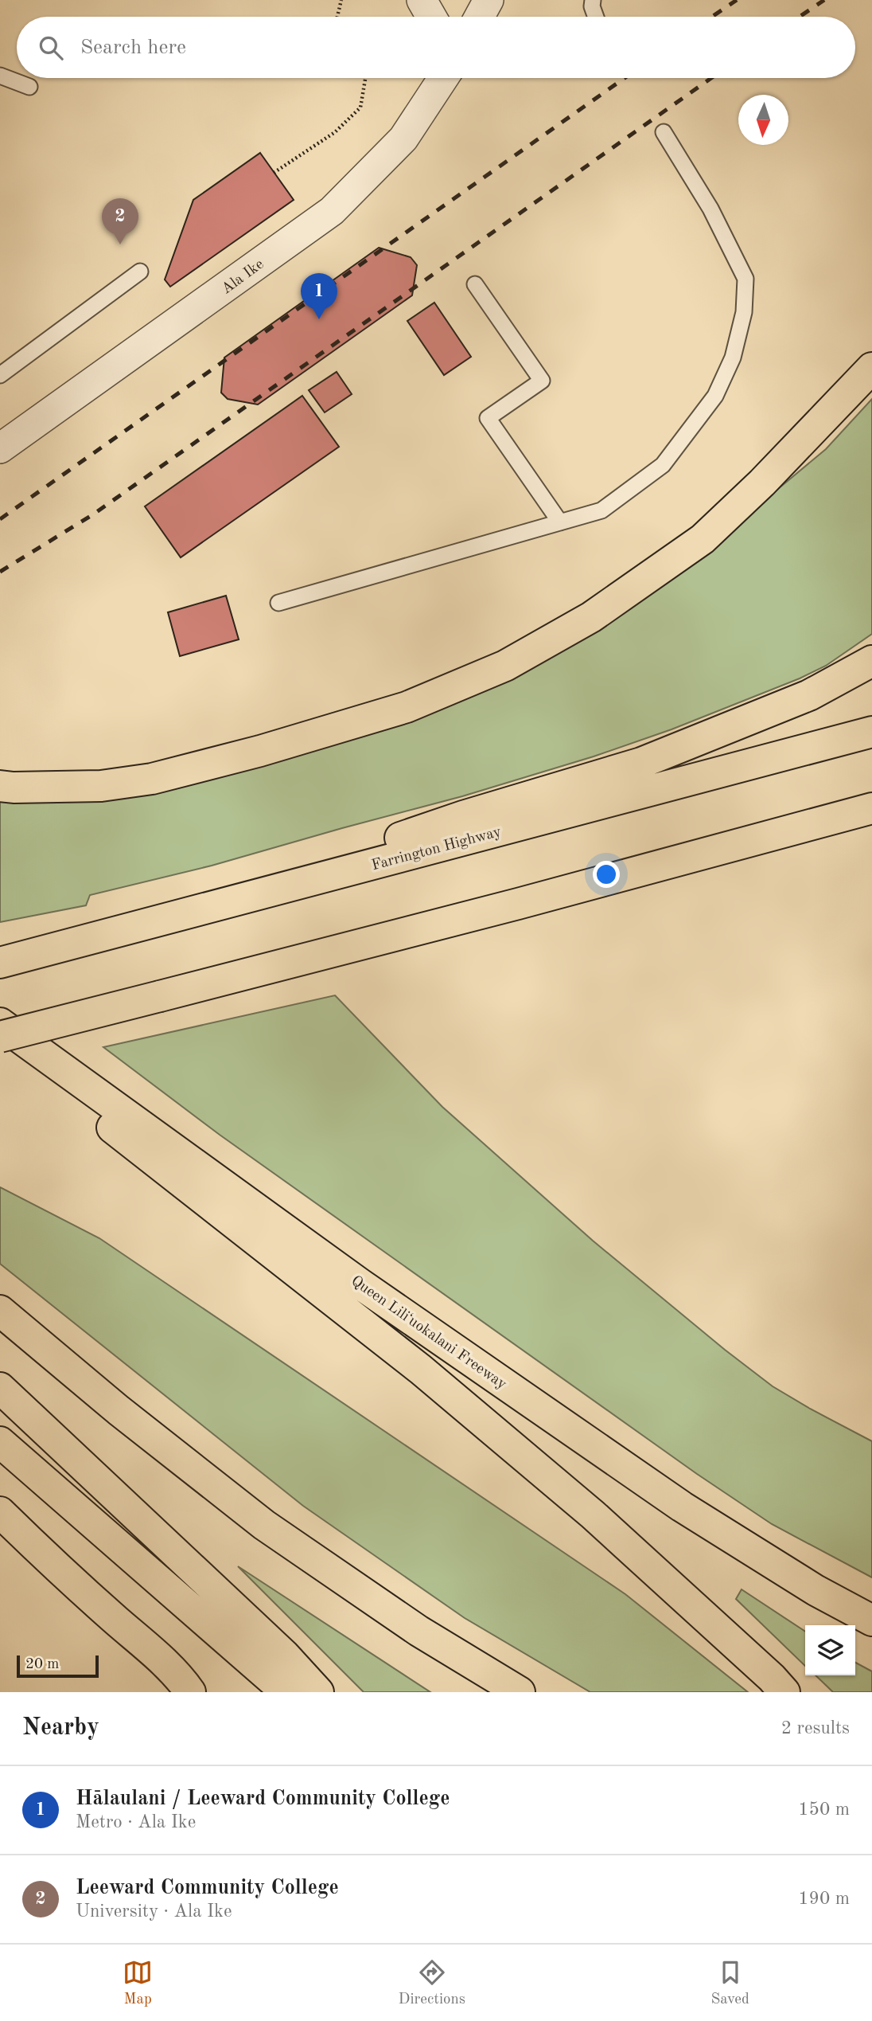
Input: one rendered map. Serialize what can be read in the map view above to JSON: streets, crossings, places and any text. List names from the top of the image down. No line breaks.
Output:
{"streets":{"main road":["Farrington Highway","Queen Liliʻuokalani Freeway"],"street":["Ala Ike"]},"scale_bar":"20 m","north":"bottom","page":{"search":"Search here","pins":["2","1"],"scale":"20 m","heading":["Nearby","2 results"],"list":[{"mark":"1","name":"Hālaulani / Leeward Community College","note":"Metro · Ala Ike","value":"150 m"},{"mark":"2","name":"Leeward Community College","note":"University · Ala Ike","value":"190 m"}],"nav":["Map","Directions","Saved"]}}
